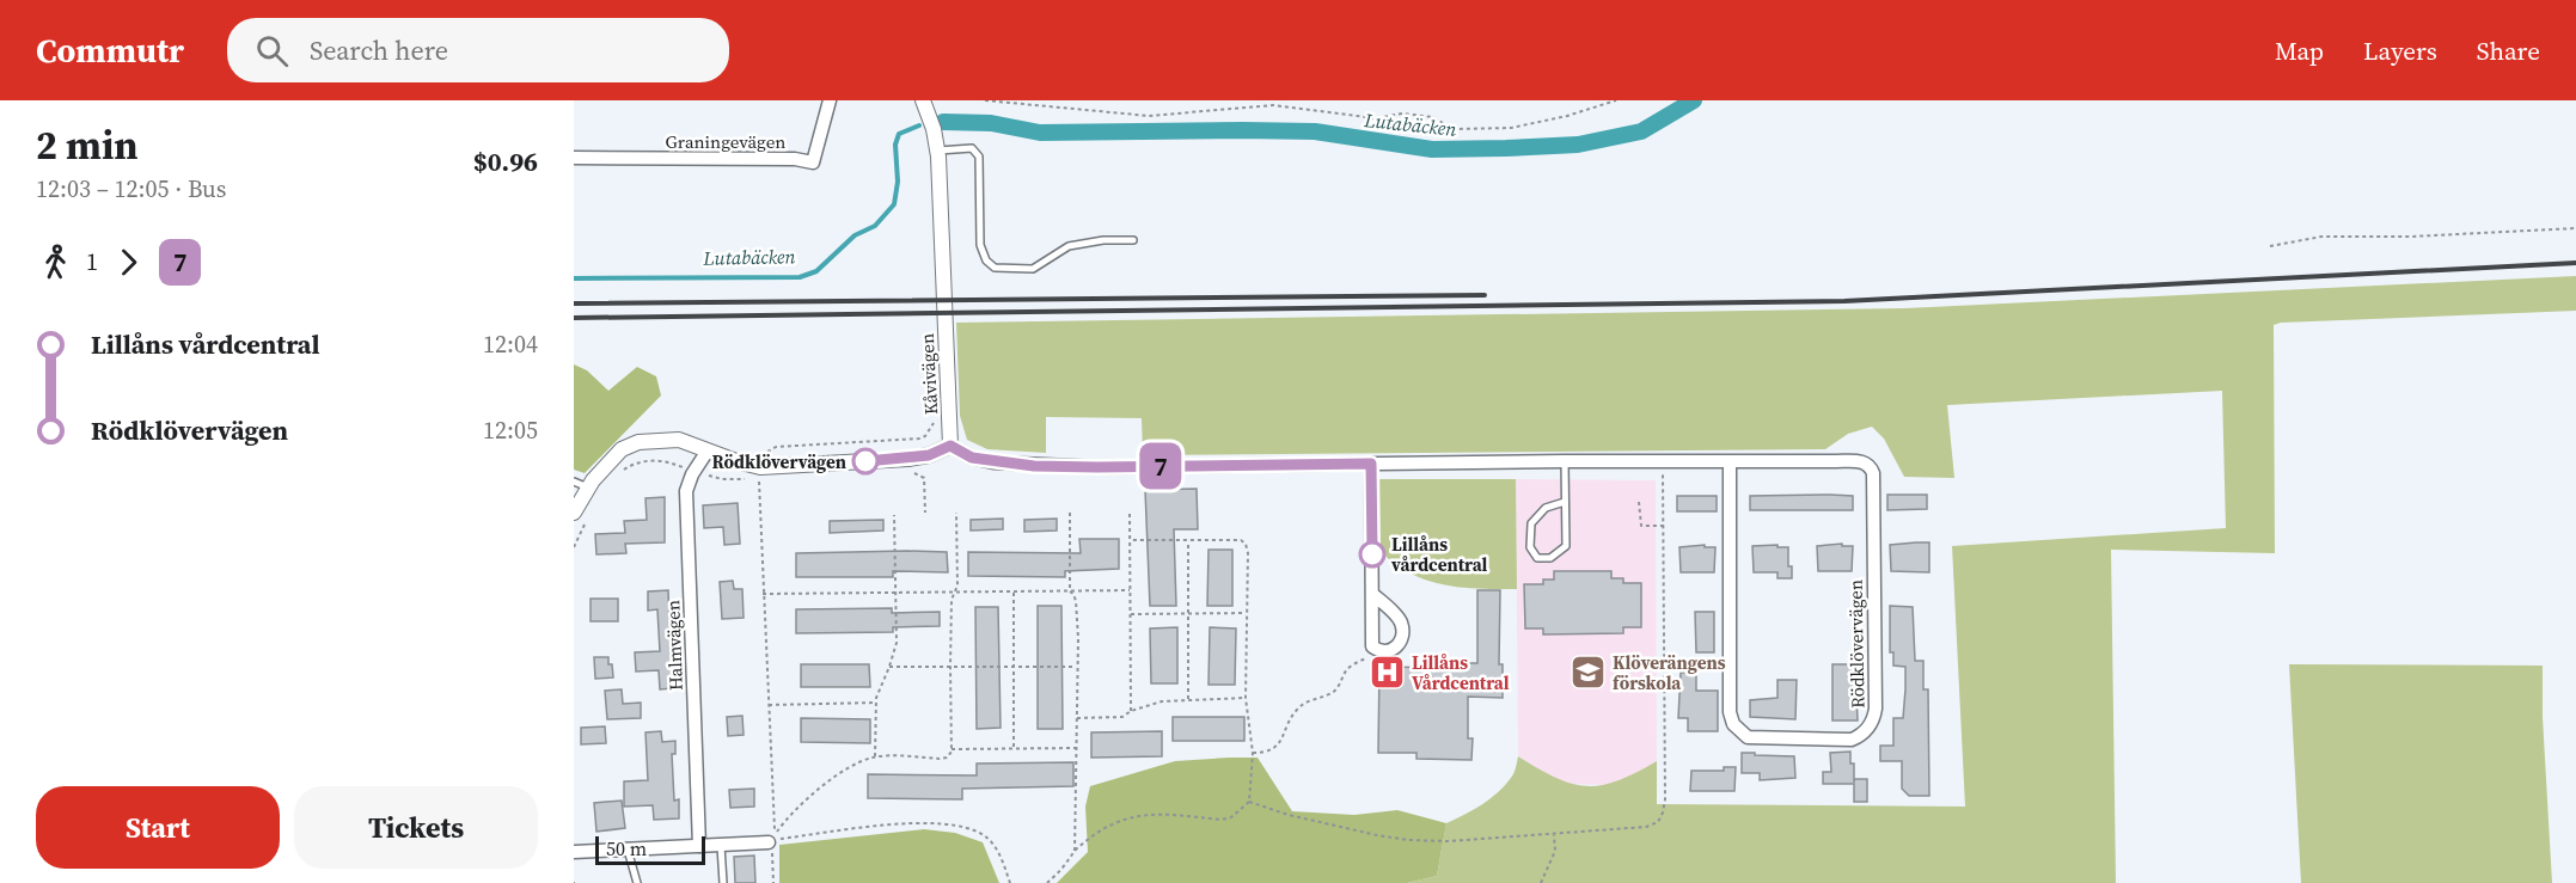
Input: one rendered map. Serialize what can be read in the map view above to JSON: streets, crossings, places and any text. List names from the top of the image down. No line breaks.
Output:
{"streets":{"street":["Graningevägen","Kåvivägen","Rödklövervägen","Halmvägen"]},"crossings":[["Kåvivägen","Rödklövervägen"]],"water":["Lutabäcken"],"places":{"other":["Rödklövervägen","Lillåns vårdcentral"],"hospital":["Lillåns Vårdcentral"],"school or university":["Klöverängens förskola"]},"lines":["bus line 7"],"scale_bar":"50 m","page":{"header":"Commutr","search":"Search here","nav":["Map","Layers","Share"],"heading":["2 min","12:03 – 12:05 · Bus","$0.96"],"on_map":"7","legs":["1","7"],"list":[{"name":"Lillåns vårdcentral","value":"12:04"},{"name":"Rödklövervägen","value":"12:05"}],"buttons":["Start","Tickets"],"scale":"50 m"}}
